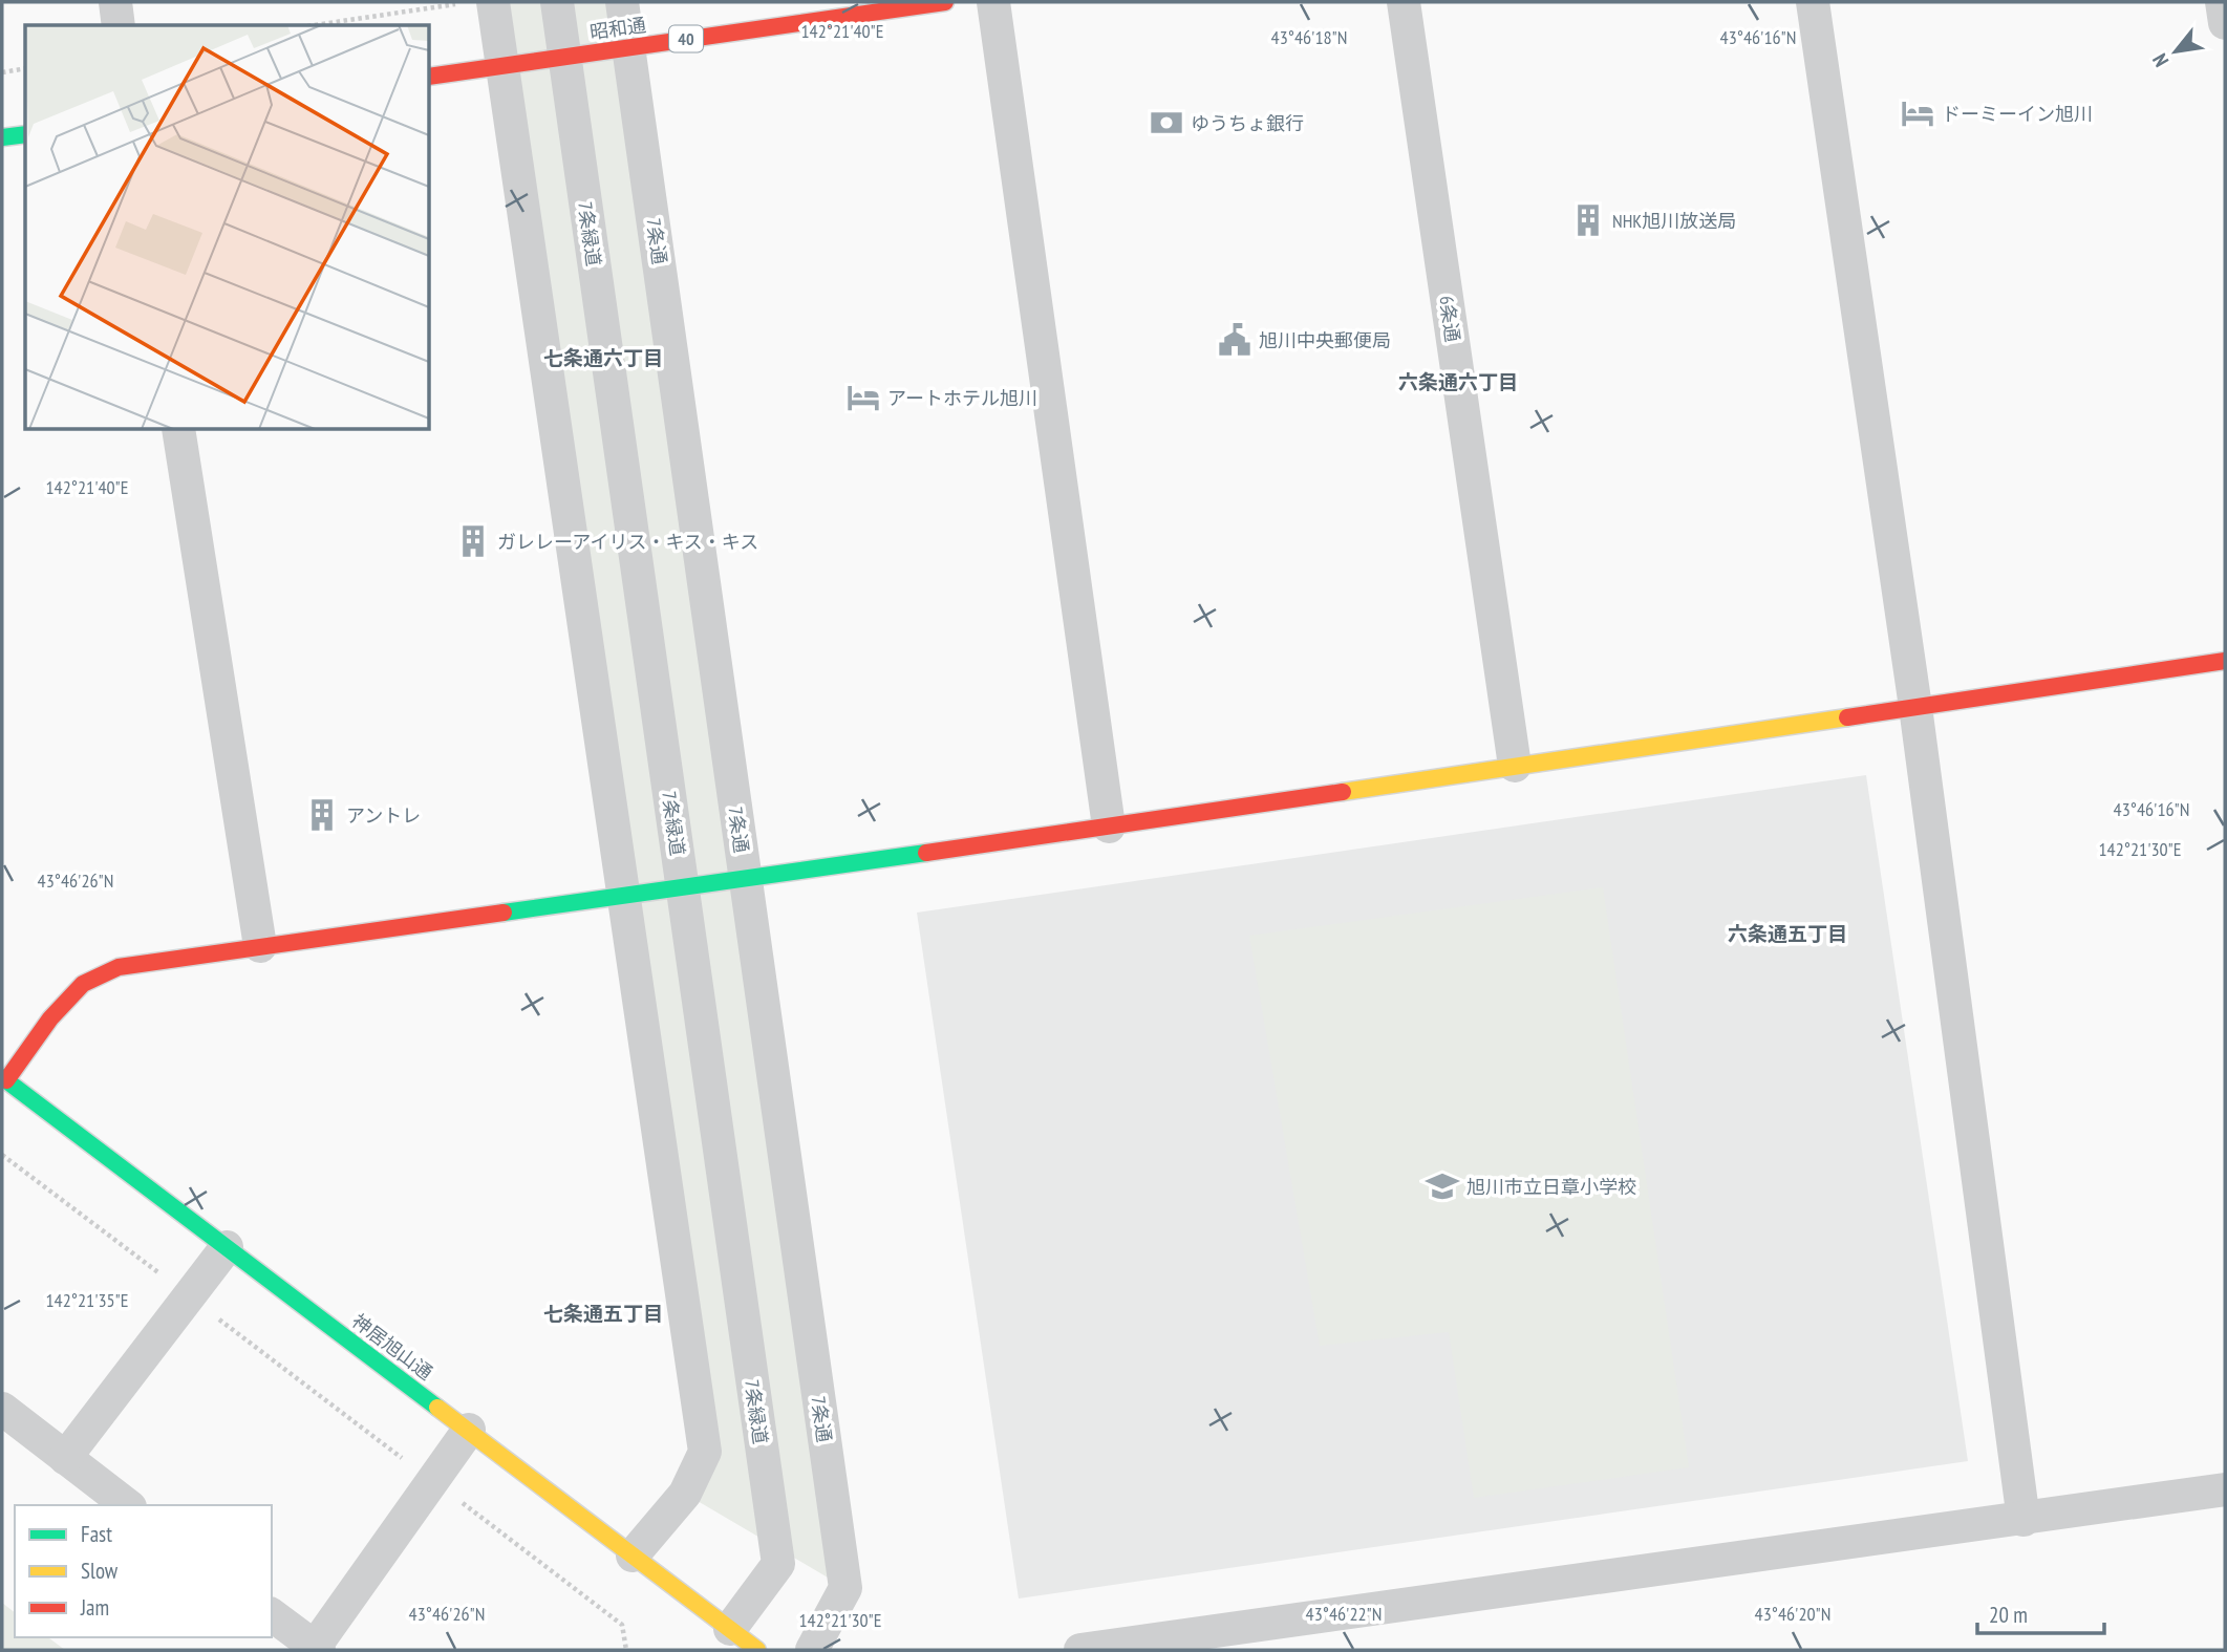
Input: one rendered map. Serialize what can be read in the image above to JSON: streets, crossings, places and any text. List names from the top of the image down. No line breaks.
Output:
{"streets":{"main road":["昭和通","40","神居旭山通"],"street":["7条緑道","7条通","6条通"]},"crossings":[["昭和通","7条緑道"],["昭和通","7条通"],["7条緑道","神居旭山通"]],"districts":["七条通六丁目","六条通六丁目","六条通五丁目","七条通五丁目"],"places":{"hotel":["ドーミーイン旭川","アートホテル旭川"],"bank":["ゆうちょ銀行"],"building":["NHK旭川放送局","ガレレーアイリス・キス・キス","アントレ"],"public building":["旭川中央郵便局"],"school or university":["旭川市立日章小学校"]},"legend":["Fast","Slow","Jam"],"scale_bar":"20 m","north":"bottom left","coordinates":["142°21'40\"E","43°46'18\"N","43°46'16\"N","142°21'30\"E","43°46'26\"N","142°21'35\"E","43°46'22\"N","43°46'20\"N"]}
